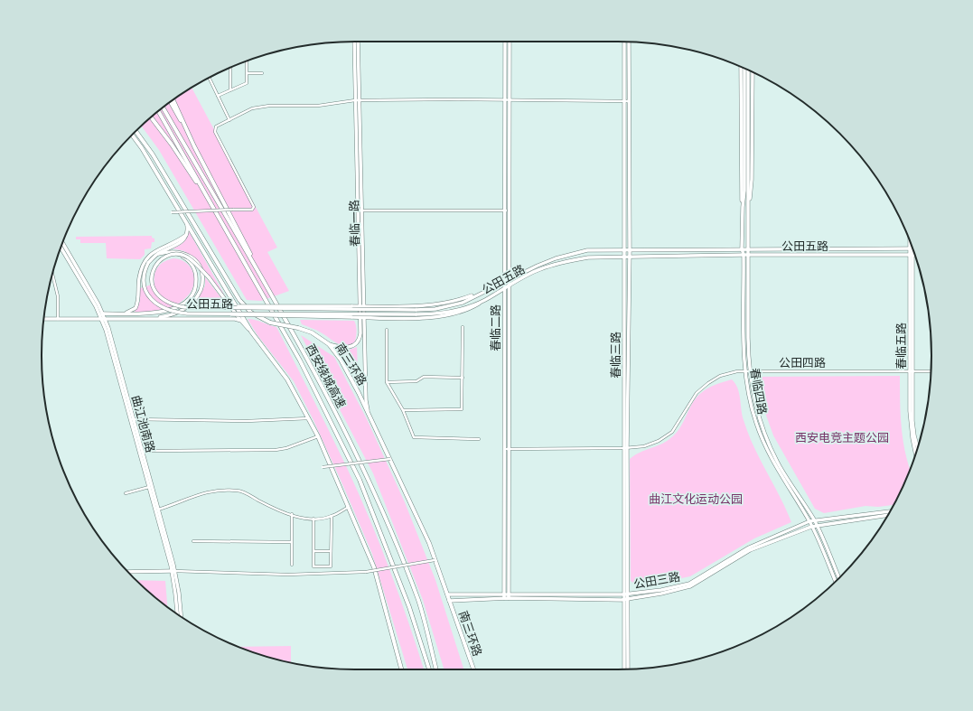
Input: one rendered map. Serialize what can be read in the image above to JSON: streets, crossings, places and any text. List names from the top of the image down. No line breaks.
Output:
{"streets":{"highway":["南三环路","西安绕城高速"],"street":["春临一路","公田五路","春临二路","春临五路","春临三路","公田四路","春临四路","曲江池南路","公田三路"]},"crossings":[["春临一路","南三环路"],["公田五路","春临二路"],["公田五路","春临五路"],["公田五路","春临三路"],["公田五路","春临四路"],["春临二路","公田四路"],["春临二路","公田三路"],["春临五路","公田四路"],["春临三路","公田四路"],["春临三路","公田三路"],["公田四路","春临四路"],["南三环路","公田三路"],["春临四路","公田三路"]],"parks":["西安电竞主题公园","曲江文化运动公园"]}
